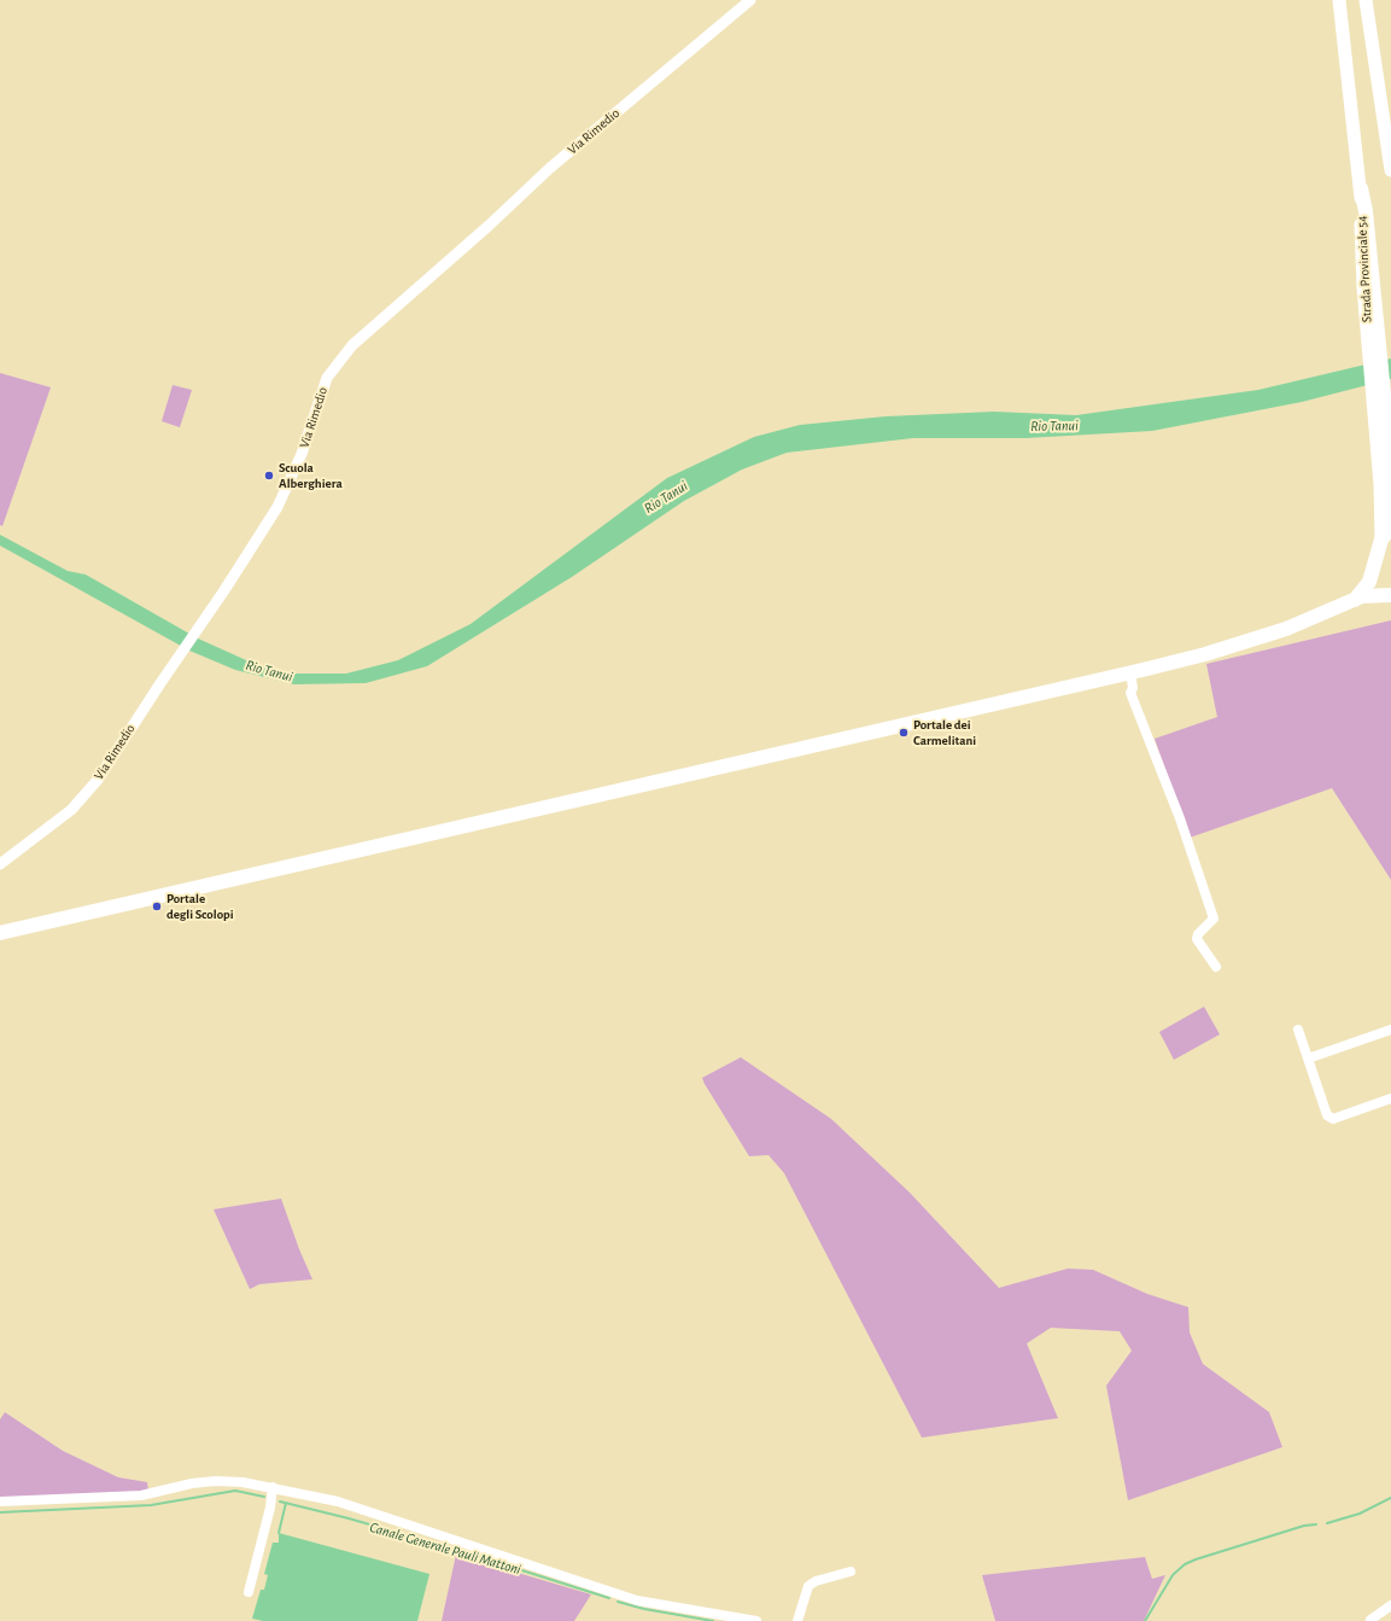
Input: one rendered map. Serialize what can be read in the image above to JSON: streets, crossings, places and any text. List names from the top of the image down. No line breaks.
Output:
{"streets":{"main road":["Strada Provinciale 54"],"street":["Via Rimedio"]},"water":["Rio Tanui","Canale Generale Pauli Mattoni"],"places":["Scuola Alberghiera","Portale dei Carmelitani","Portale degli Scolopi"]}
